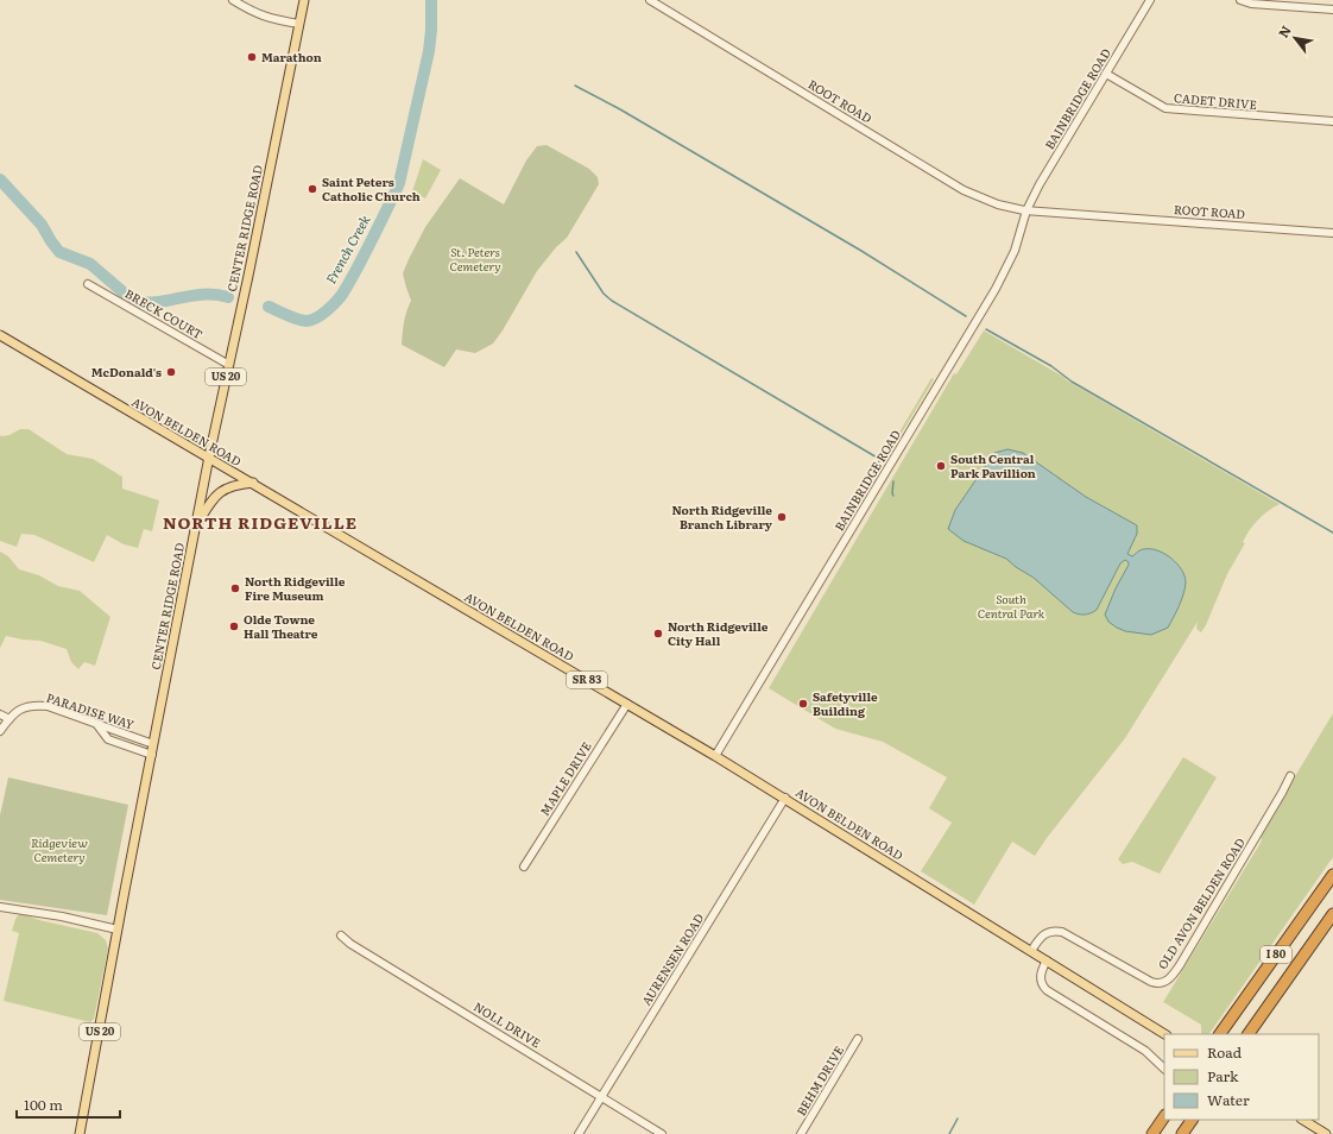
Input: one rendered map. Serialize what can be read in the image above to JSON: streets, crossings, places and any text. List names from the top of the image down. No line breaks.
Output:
{"streets":{"highway":["I 80"],"main road":["CENTER RIDGE ROAD","US 20","AVON BELDEN ROAD","SR 83"],"street":["BAINBRIDGE ROAD","ROOT ROAD","CADET DRIVE","BRECK COURT","PARADISE WAY","MAPLE DRIVE","OLD AVON BELDEN ROAD","AURENSEN ROAD","NOLL DRIVE","BEHM DRIVE"]},"crossings":[["BAINBRIDGE ROAD","ROOT ROAD"],["BAINBRIDGE ROAD","CADET DRIVE"],["BAINBRIDGE ROAD","AVON BELDEN ROAD"],["CENTER RIDGE ROAD","BRECK COURT"],["CENTER RIDGE ROAD","AVON BELDEN ROAD"],["CENTER RIDGE ROAD","PARADISE WAY"],["AVON BELDEN ROAD","MAPLE DRIVE"],["AVON BELDEN ROAD","OLD AVON BELDEN ROAD"],["AVON BELDEN ROAD","AURENSEN ROAD"],["AURENSEN ROAD","NOLL DRIVE"]],"districts":["NORTH RIDGEVILLE"],"water":["French Creek"],"parks":["St. Peters Cemetery","South Central Park","Ridgeview Cemetery"],"places":["Marathon","Saint Peters Catholic Church","McDonald's","South Central Park Pavillion","North Ridgeville Branch Library","North Ridgeville Fire Museum","Olde Towne Hall Theatre","North Ridgeville City Hall","Safetyville Building"],"legend":["Road","Park","Water"],"scale_bar":"100 m","north":"top left"}
